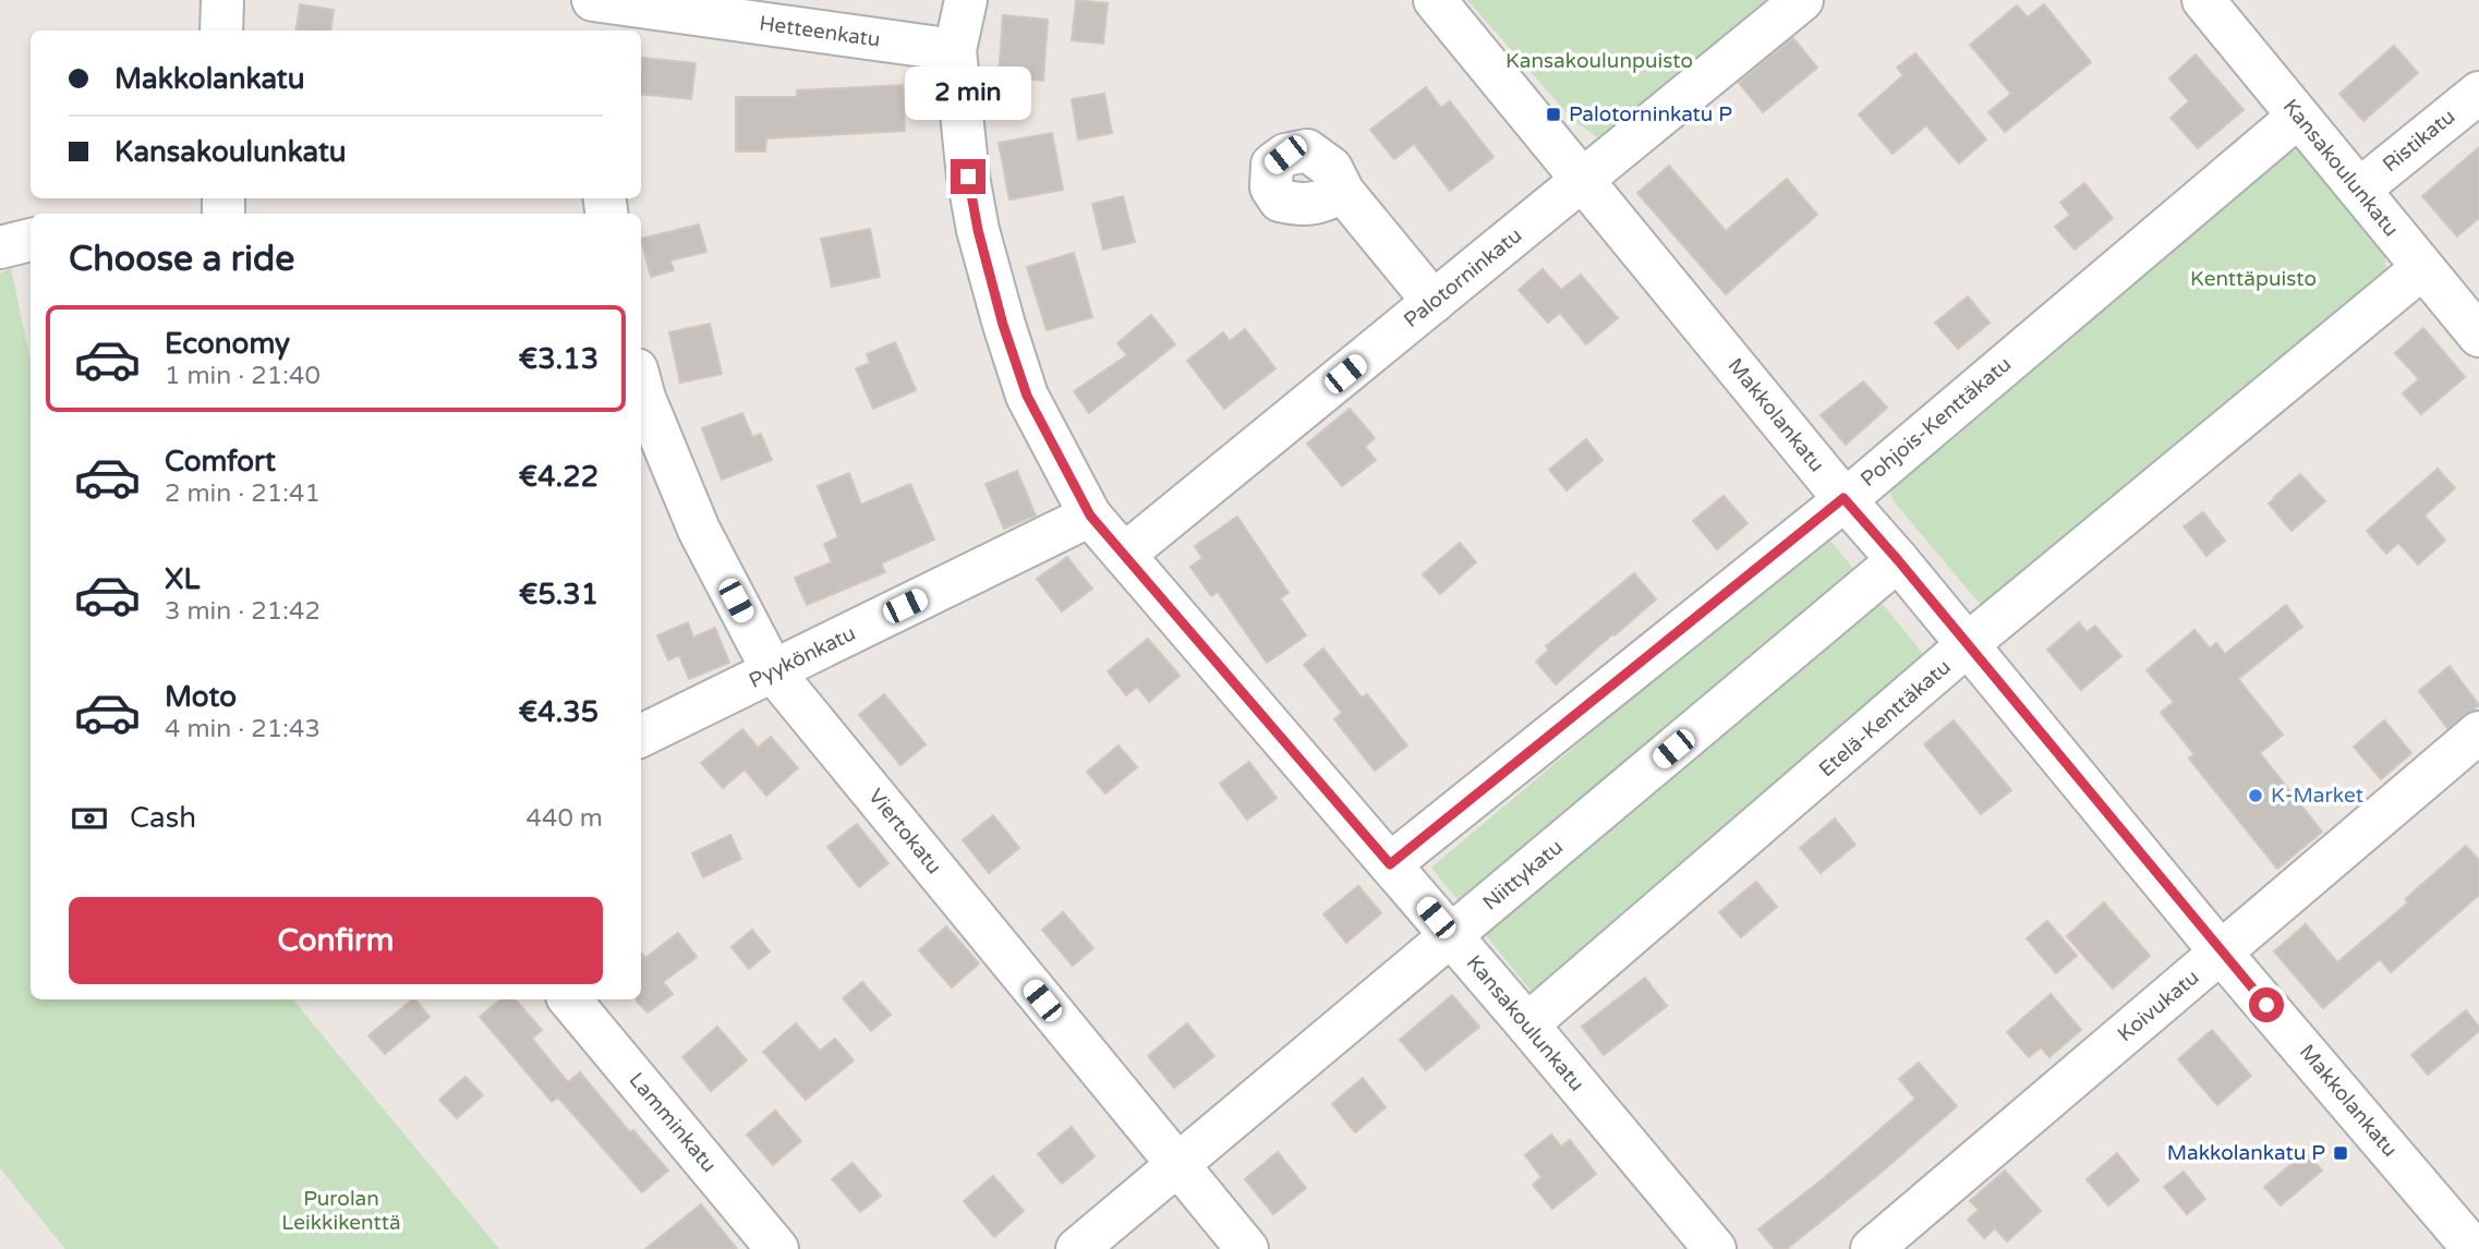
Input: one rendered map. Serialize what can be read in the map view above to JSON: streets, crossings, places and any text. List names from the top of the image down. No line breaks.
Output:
{"streets":{"street":["Hetteenkatu","Ristikatu","Kansakoulunkatu","Palotorninkatu","Makkolankatu","Pohjois-Kenttäkatu","Pyykönkatu","Etelä-Kenttäkatu","Viertokatu","Niittykatu","Koivukatu","Lamminkatu"]},"crossings":[["Hetteenkatu","Kansakoulunkatu"],["Ristikatu","Kansakoulunkatu"],["Kansakoulunkatu","Palotorninkatu"],["Kansakoulunkatu","Pohjois-Kenttäkatu"],["Kansakoulunkatu","Pyykönkatu"],["Kansakoulunkatu","Etelä-Kenttäkatu"],["Kansakoulunkatu","Niittykatu"],["Palotorninkatu","Makkolankatu"],["Makkolankatu","Pohjois-Kenttäkatu"],["Makkolankatu","Etelä-Kenttäkatu"],["Makkolankatu","Niittykatu"],["Makkolankatu","Koivukatu"],["Pyykönkatu","Viertokatu"],["Viertokatu","Niittykatu"]],"parks":["Kansakoulunpuisto","Kenttäpuisto","Purolan Leikkikenttä"],"places":{"transit":["Palotorninkatu P","Makkolankatu P"],"other":["K-Market"]},"page":{"banner":["Makkolankatu","Kansakoulunkatu"],"bubble":"2 min","heading":"Choose a ride","list":[{"name":"Economy","note":"1 min · 21:40","value":"€3.13"},{"name":"Comfort","note":"2 min · 21:41","value":"€4.22"},{"name":"XL","note":"3 min · 21:42","value":"€5.31"},{"name":"Moto","note":"4 min · 21:43","value":"€4.35"}],"pay":["Cash","440 m"],"buttons":"Confirm"}}
